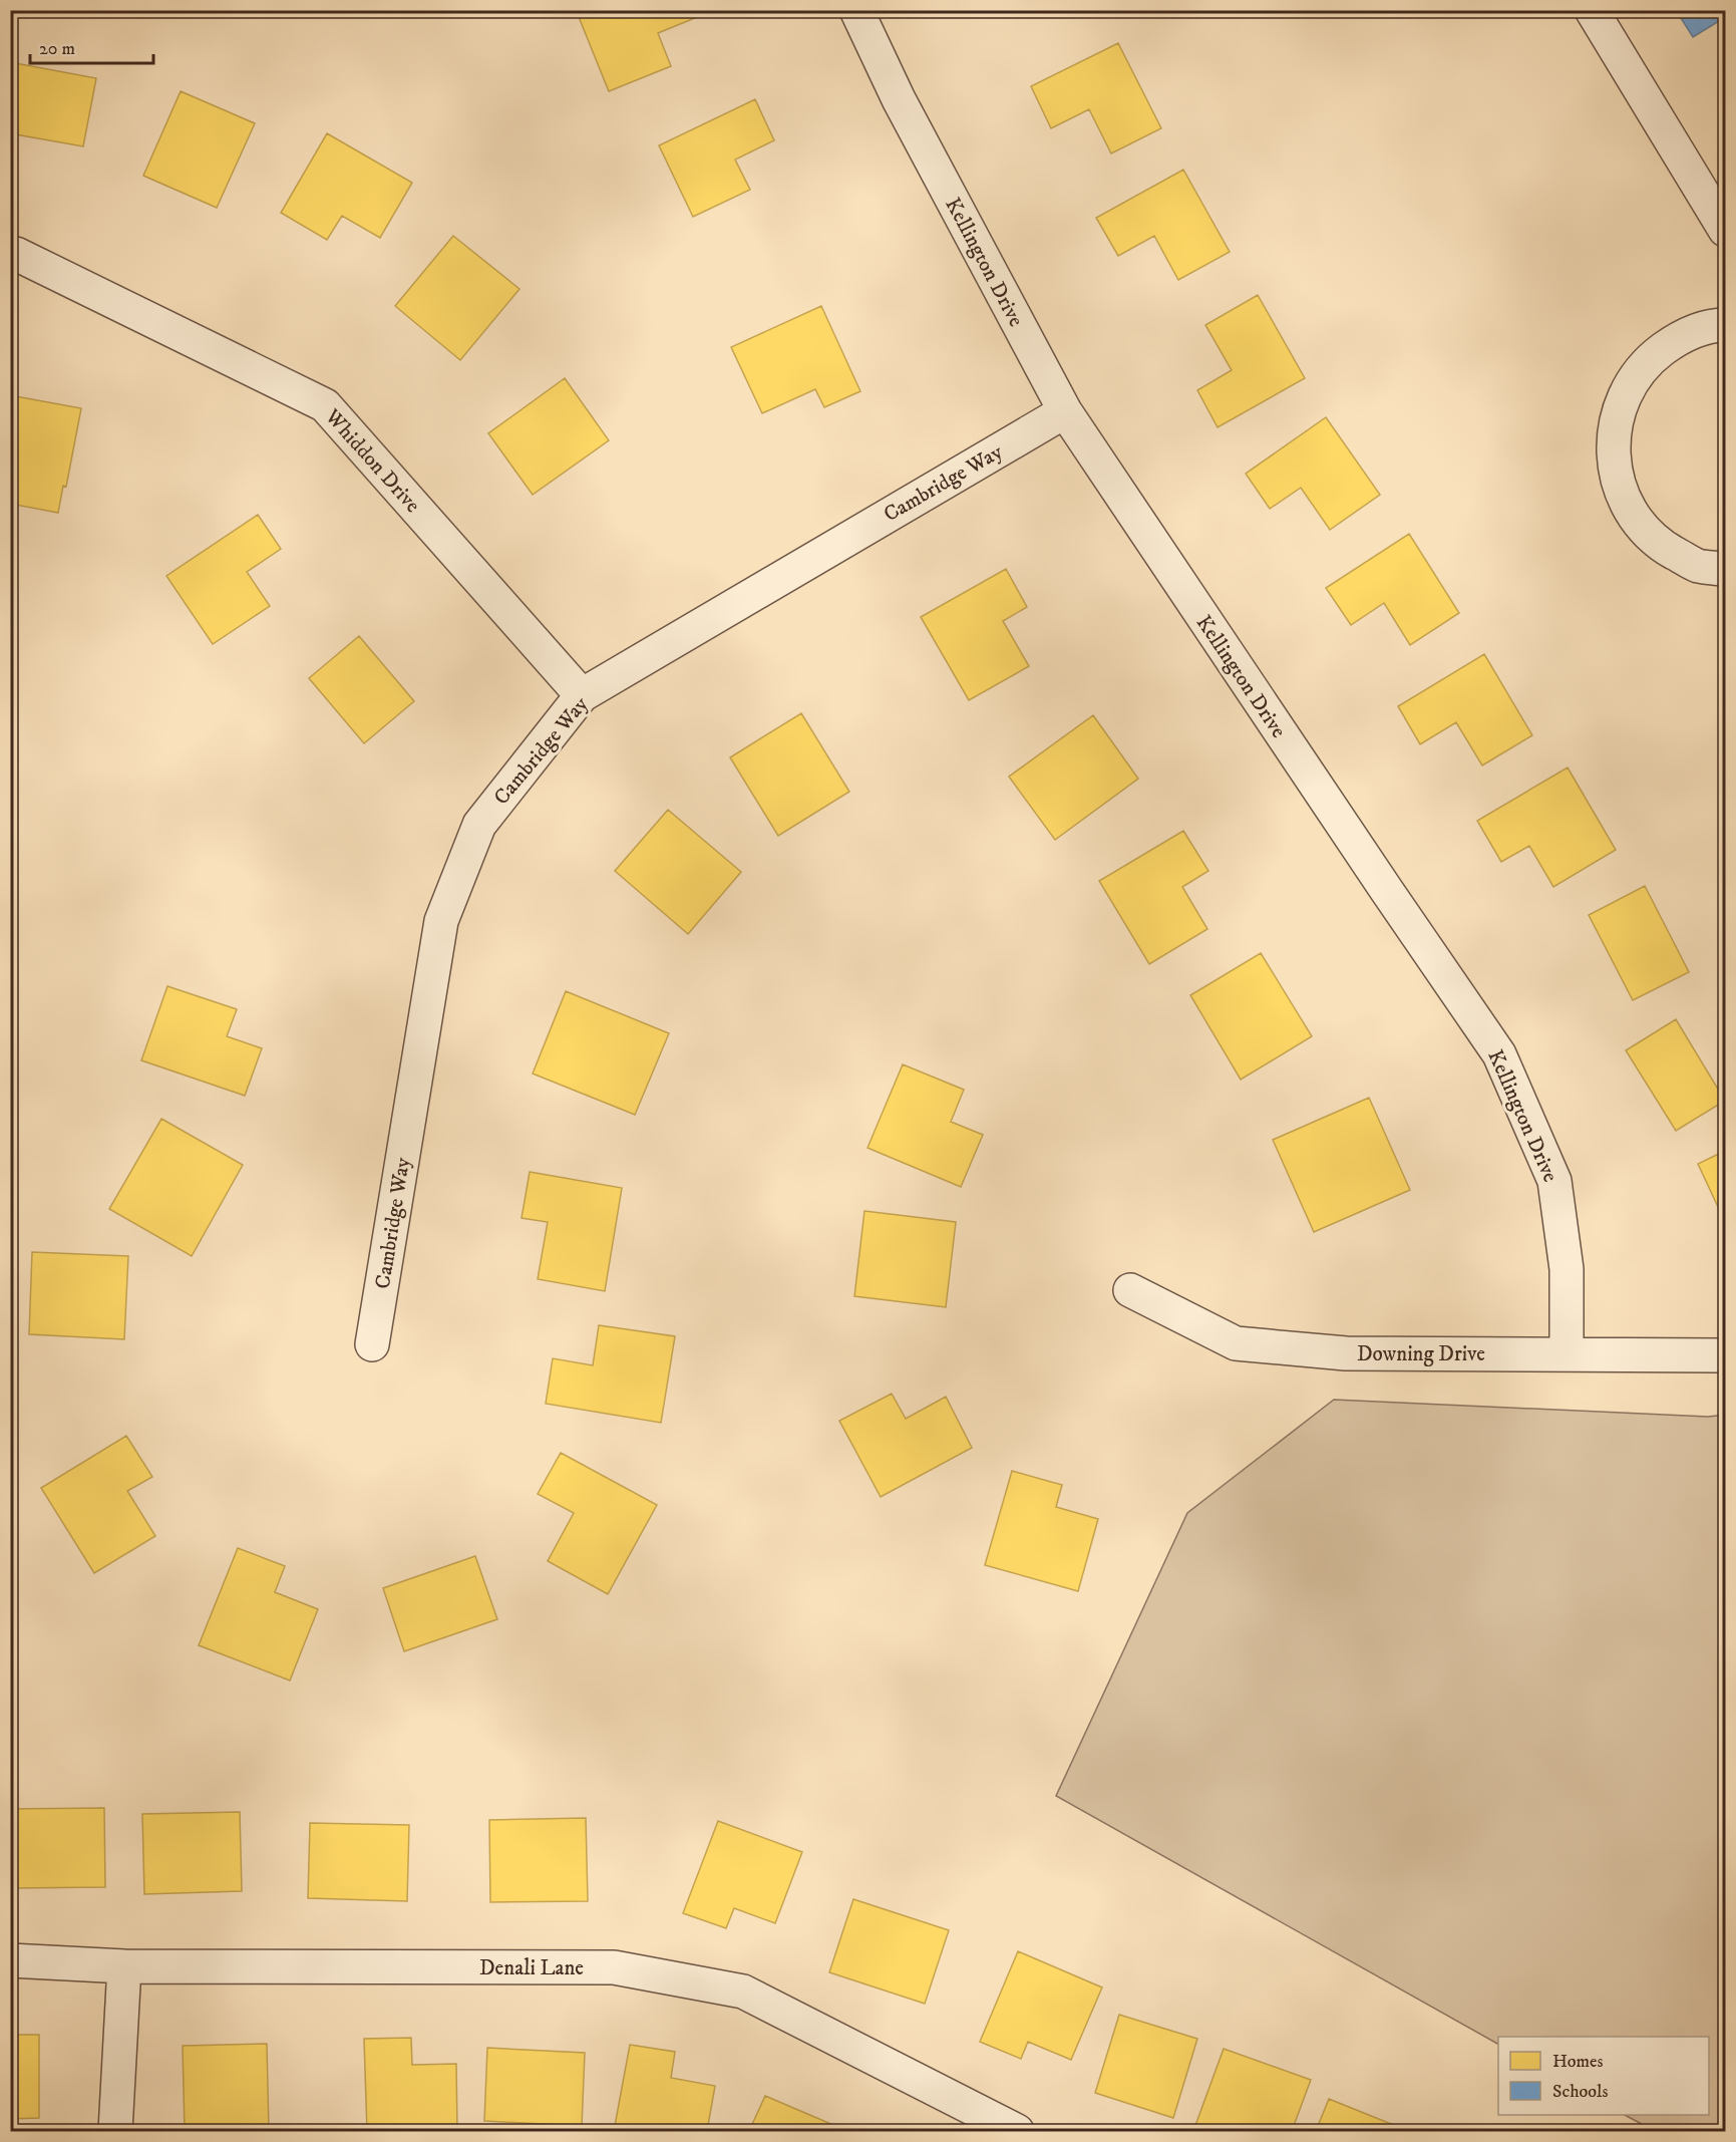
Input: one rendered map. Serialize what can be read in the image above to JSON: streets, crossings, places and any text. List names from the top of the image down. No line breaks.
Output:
{"streets":{"street":["Kellington Drive","Whiddon Drive","Cambridge Way","Downing Drive","Denali Lane"]},"crossings":[["Kellington Drive","Cambridge Way"],["Kellington Drive","Downing Drive"],["Whiddon Drive","Cambridge Way"]],"legend":["Homes","Schools"],"scale_bar":"20 m"}
